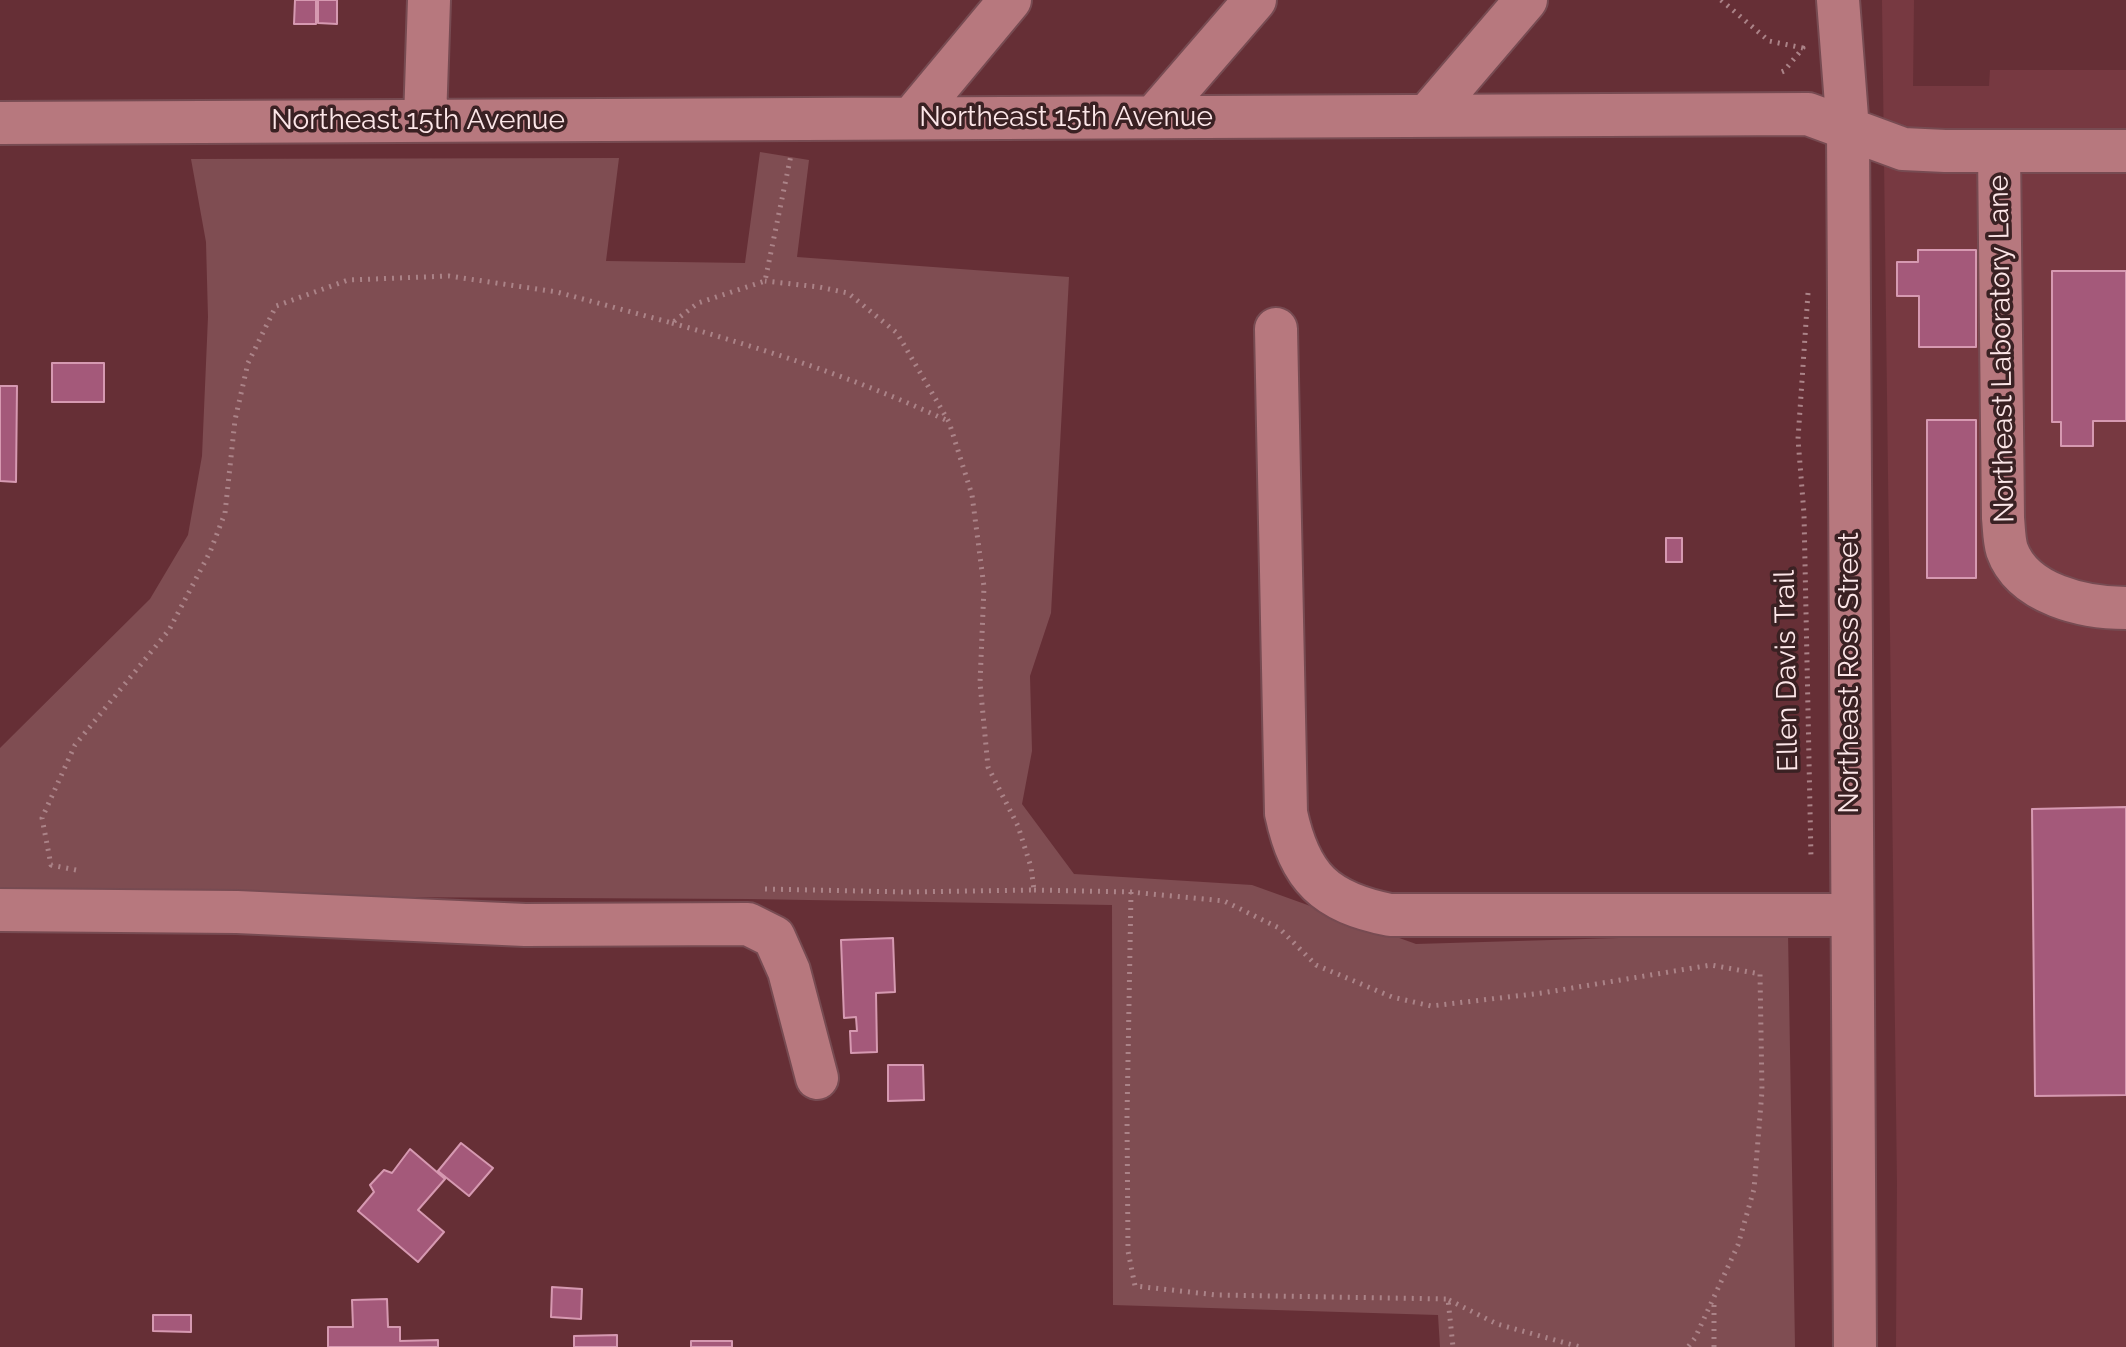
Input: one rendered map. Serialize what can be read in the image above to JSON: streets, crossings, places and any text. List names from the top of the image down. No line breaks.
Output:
{"streets":{"street":["Northeast 15th Avenue","Northeast Laboratory Lane","Northeast Ross Street"],"path":["Ellen Davis Trail"]},"crossings":[["Northeast 15th Avenue","Northeast Laboratory Lane"],["Northeast 15th Avenue","Northeast Ross Street"],["Ellen Davis Trail","Northeast Ross Street"]]}
